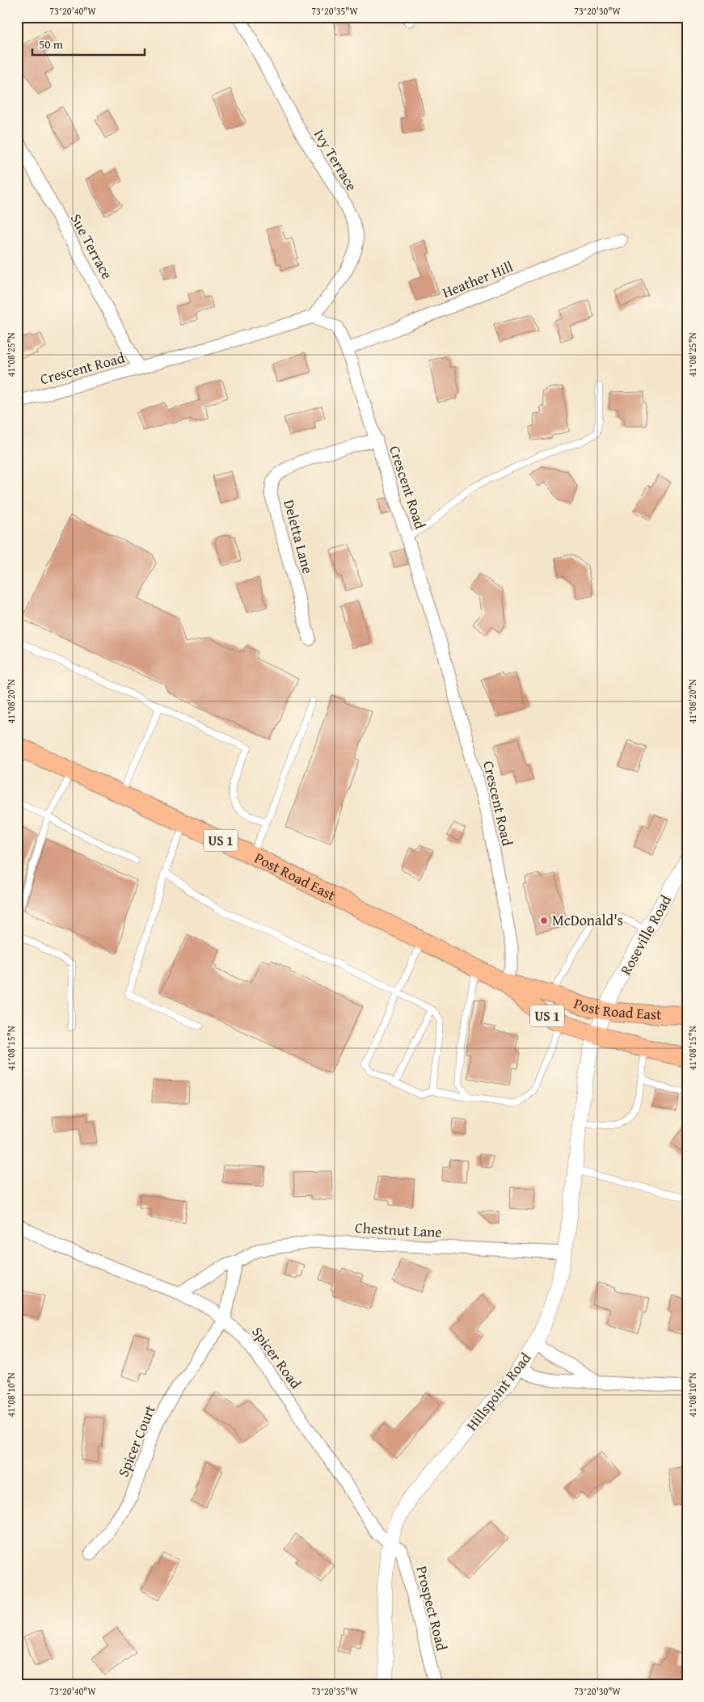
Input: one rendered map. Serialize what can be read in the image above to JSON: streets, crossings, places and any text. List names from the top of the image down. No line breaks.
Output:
{"streets":{"main road":["US 1","Post Road East"],"street":["Ivy Terrace","Sue Terrace","Heather Hill","Crescent Road","Deletta Lane","Roseville Road","Chestnut Lane","Spicer Road","Hillspoint Road","Spicer Court","Prospect Road"]},"crossings":[["Ivy Terrace","Crescent Road"],["Sue Terrace","Crescent Road"],["Heather Hill","Crescent Road"],["Crescent Road","Deletta Lane"],["Crescent Road","Post Road East"],["Post Road East","Roseville Road"],["Post Road East","Hillspoint Road"],["Roseville Road","Hillspoint Road"],["Chestnut Lane","Spicer Road"],["Chestnut Lane","Hillspoint Road"],["Spicer Road","Hillspoint Road"],["Spicer Road","Spicer Court"],["Spicer Road","Prospect Road"],["Hillspoint Road","Prospect Road"]],"places":["McDonald's"],"scale_bar":"50 m","coordinates":["73°20'40\"W","73°20'35\"W","73°20'30\"W","41°08'25\"N","41°08'20\"N","41°08'15\"N","41°08'10\"N"]}
